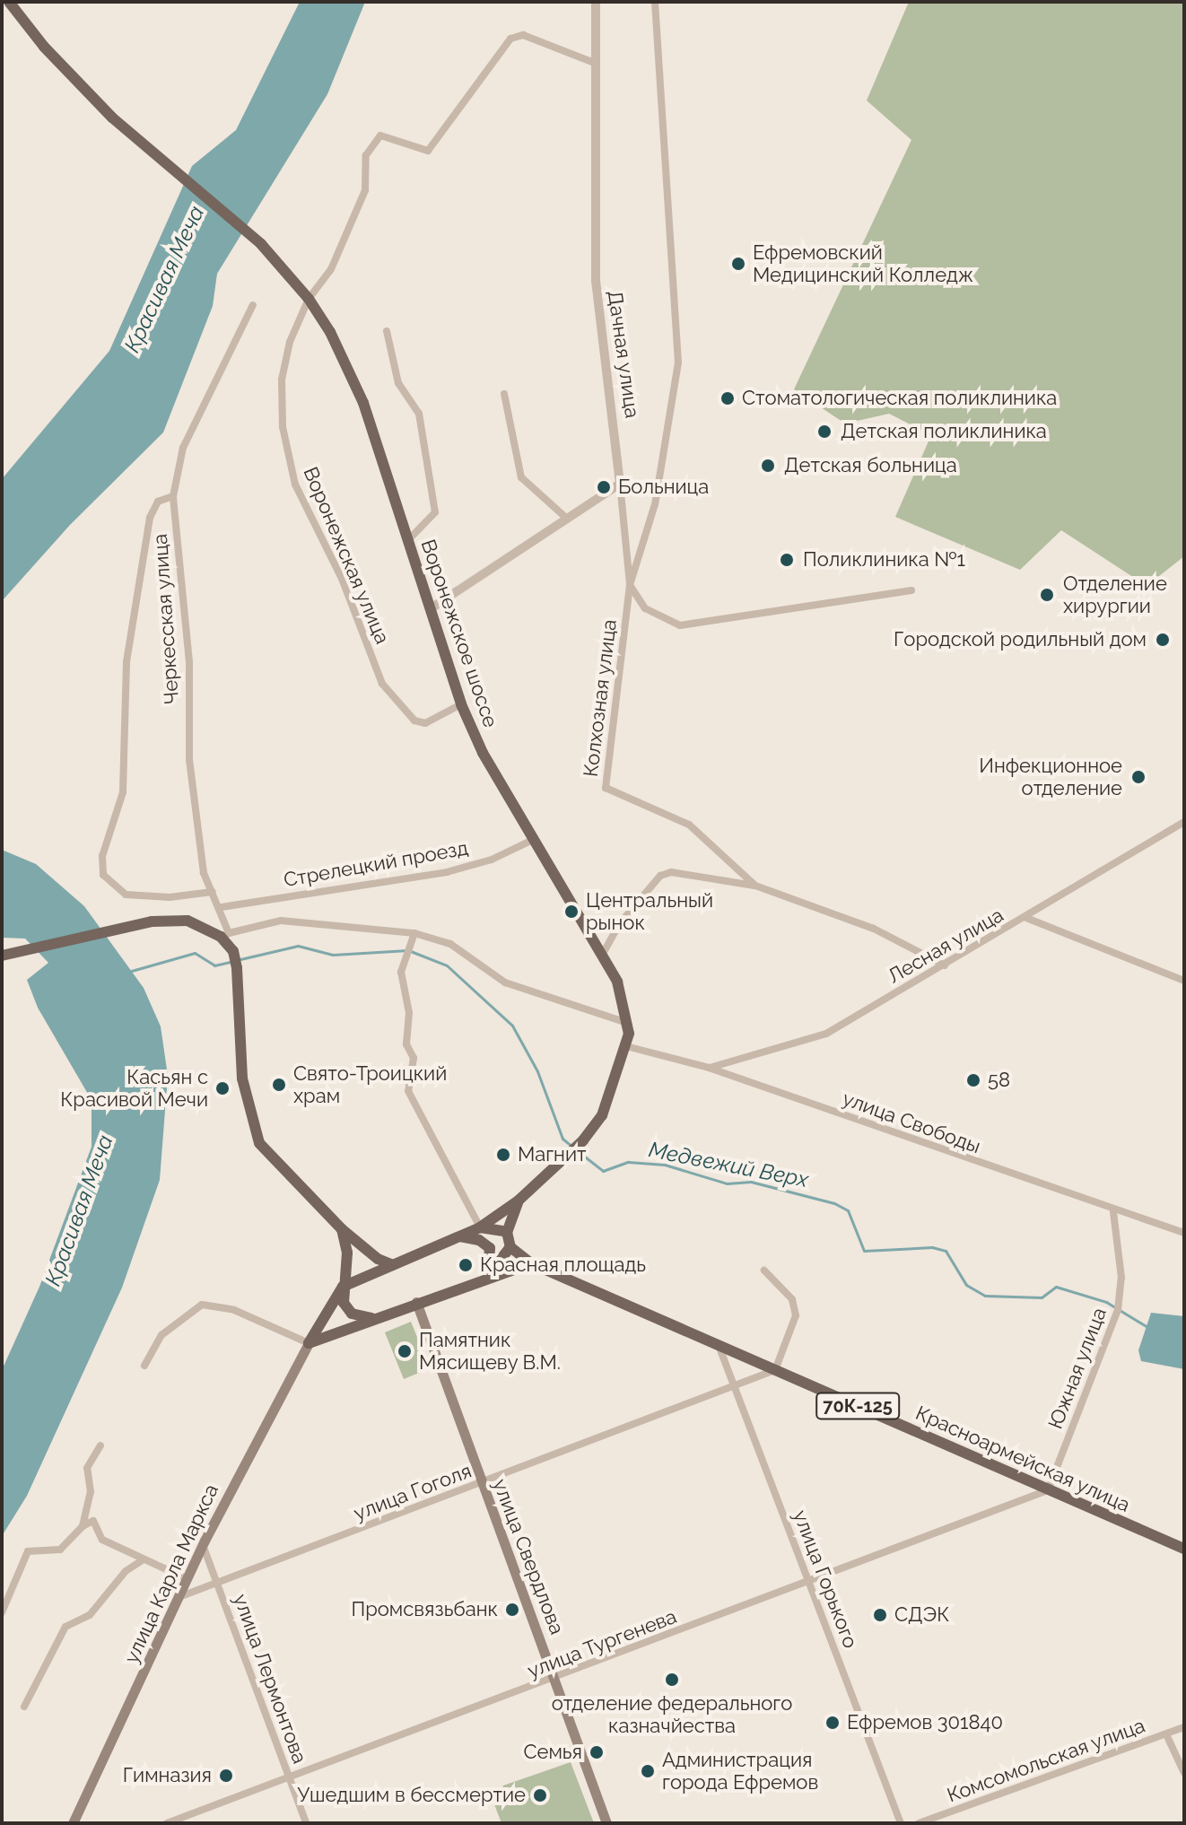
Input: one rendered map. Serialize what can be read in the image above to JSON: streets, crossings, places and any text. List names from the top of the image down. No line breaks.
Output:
{"streets":{"main road":["Воронежское шоссе","70К-125","Красноармейская улица","улица Свердлова","улица Карла Маркса"],"street":["Дачная улица","Воронежская улица","Черкесская улица","Колхозная улица","Стрелецкий проезд","Лесная улица","улица Свободы","Южная улица","улица Гоголя","улица Горького","улица Тургенева","улица Лермонтова","Комсомольская улица"]},"crossings":[["Дачная улица","Колхозная улица"],["Воронежская улица","Воронежское шоссе"],["Черкесская улица","Стрелецкий проезд"],["Воронежское шоссе","Стрелецкий проезд"],["Воронежское шоссе","улица Свободы"],["Колхозная улица","Лесная улица"],["Лесная улица","улица Свободы"],["улица Свободы","Южная улица"],["Южная улица","Красноармейская улица"],["Южная улица","улица Тургенева"],["Красноармейская улица","улица Гоголя"],["Красноармейская улица","улица Горького"],["Красноармейская улица","улица Тургенева"],["улица Гоголя","улица Свердлова"],["улица Гоголя","улица Карла Маркса"],["улица Гоголя","улица Горького"],["улица Гоголя","улица Лермонтова"],["улица Свердлова","улица Тургенева"],["улица Карла Маркса","улица Лермонтова"],["улица Горького","улица Тургенева"],["улица Тургенева","улица Лермонтова"]],"water":["Красивая Меча","Медвежий Верх"],"places":["Ефремовский Медицинский Колледж","Стоматологическая поликлиника","Детская поликлиника","Детская больница","Больница","Поликлиника №1","Отделение хирургии","Городской родильный дом","Инфекционное отделение","Центральный рынок","58","Свято-Троицкий храм","Касьян с Красивой Мечи","Магнит","Красная площадь","Памятник Мясищеву В.М.","Промсвязьбанк","СДЭК","отделение федерального казначйества","Ефремов 301840","Семья","Администрация города Ефремов","Гимназия","Ушедшим в бессмертие"]}
